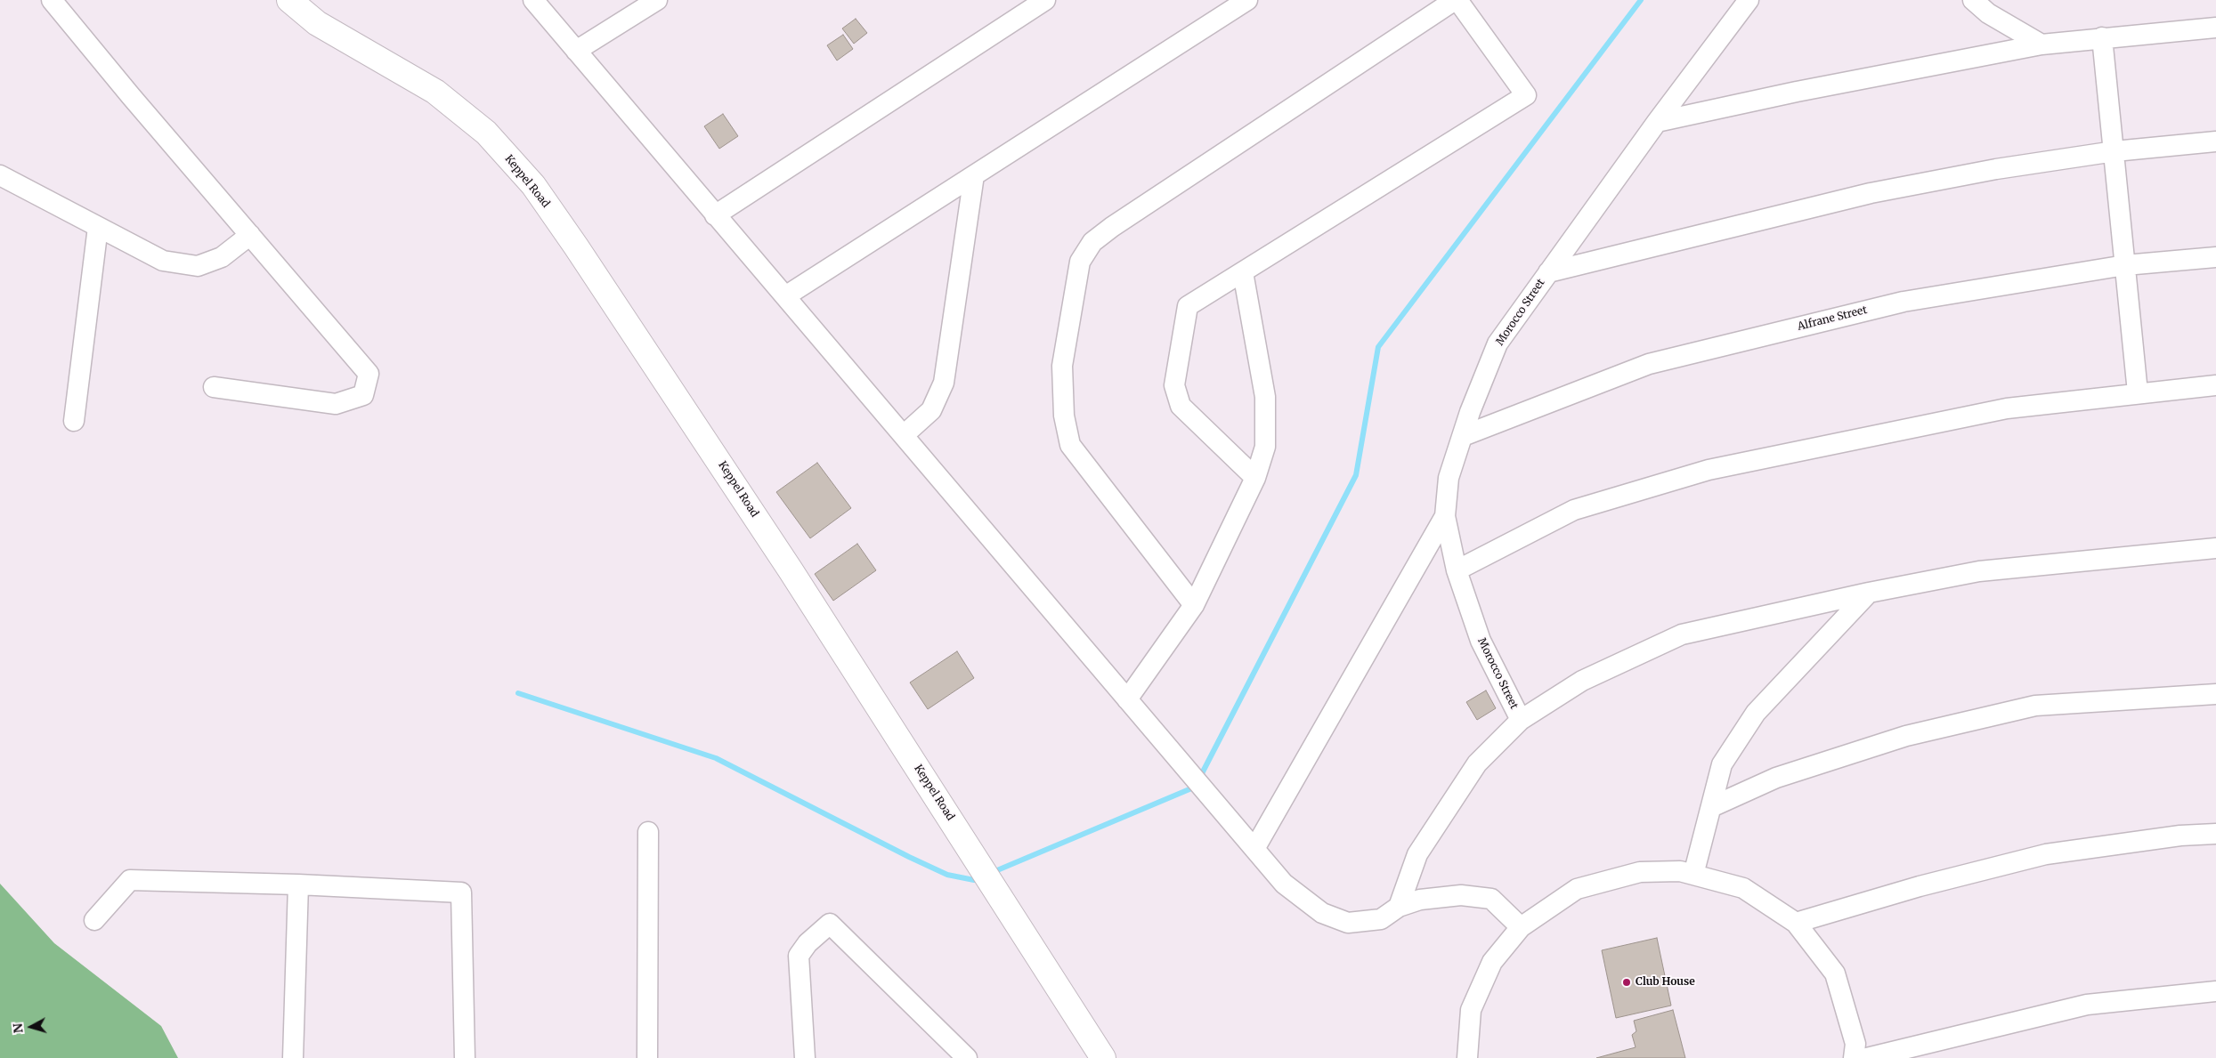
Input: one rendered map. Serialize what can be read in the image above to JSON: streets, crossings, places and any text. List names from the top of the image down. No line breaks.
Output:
{"streets":{"street":["Keppel Road","Morocco Street","Alfrane Street"]},"crossings":[["Morocco Street","Alfrane Street"]],"places":["Club House"],"north":"left"}
